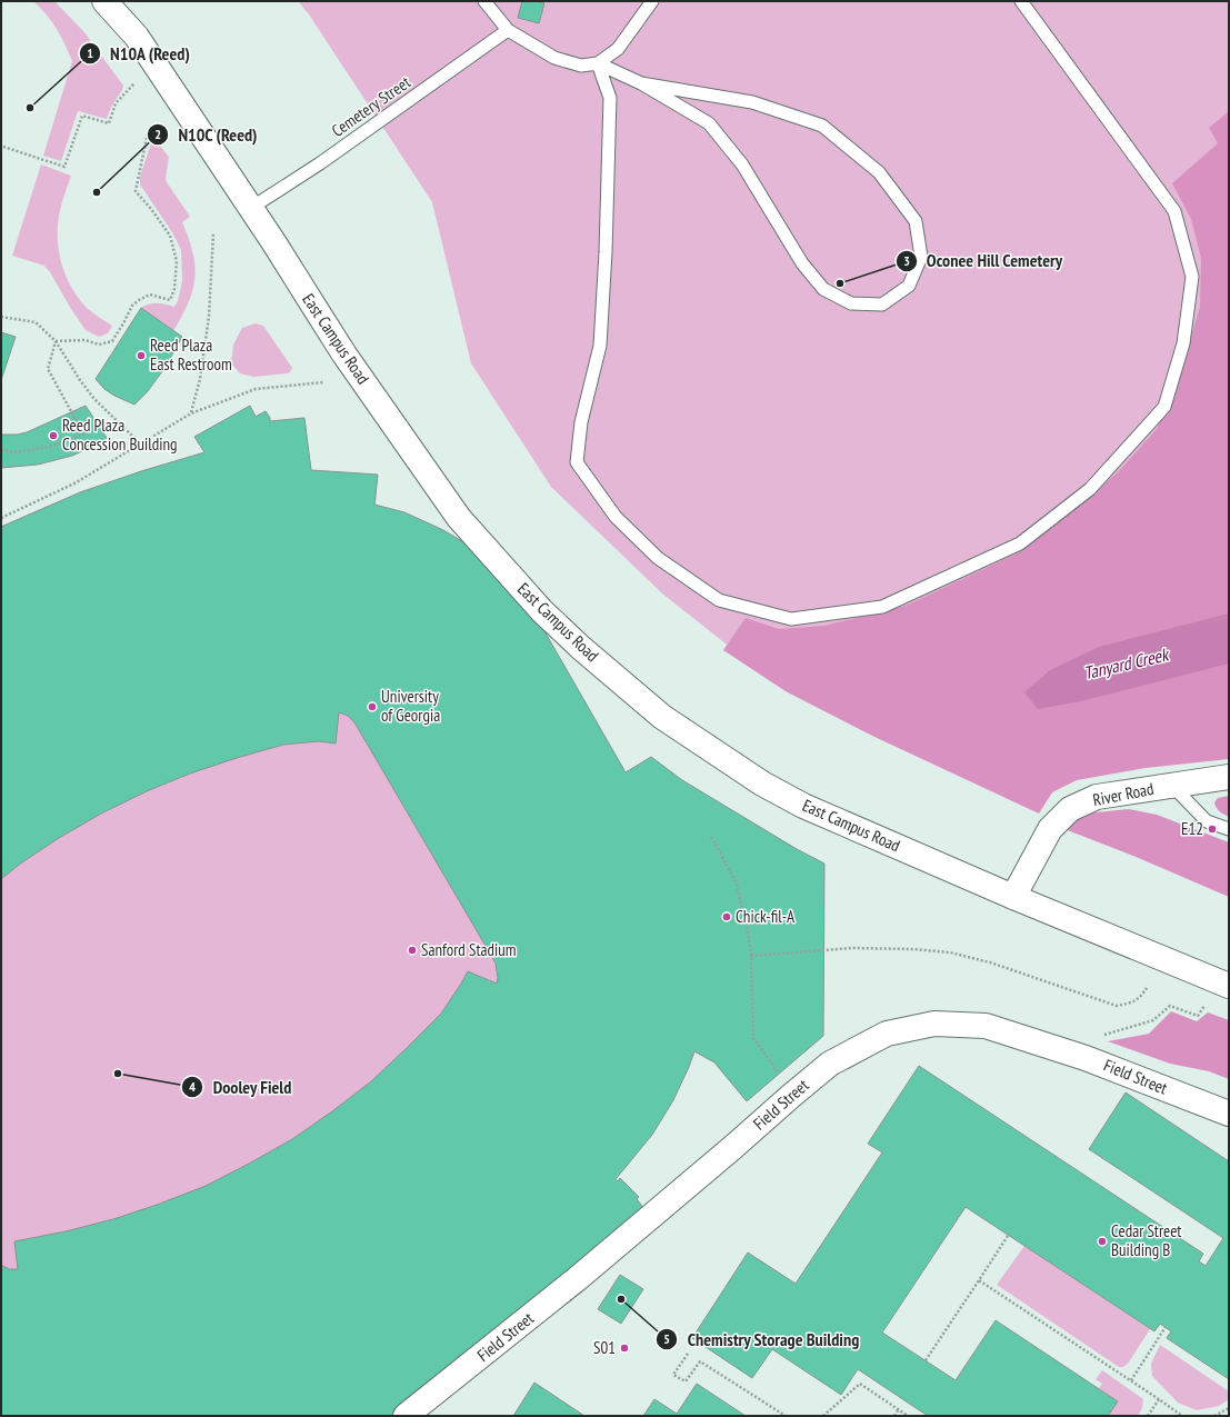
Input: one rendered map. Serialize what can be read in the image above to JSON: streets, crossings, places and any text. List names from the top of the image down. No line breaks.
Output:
{"streets":{"main road":["East Campus Road","River Road","Field Street"],"lane":["Cemetery Street"]},"crossings":[["Cemetery Street","East Campus Road"],["East Campus Road","River Road"]],"water":["Tanyard Creek"],"places":["N10A (Reed)","N10C (Reed)","Oconee Hill Cemetery","Reed Plaza East Restroom","Reed Plaza Concession Building","University of Georgia","E12","Chick-fil-A","Sanford Stadium","Dooley Field","Cedar Street Building B","Chemistry Storage Building","S01"]}
